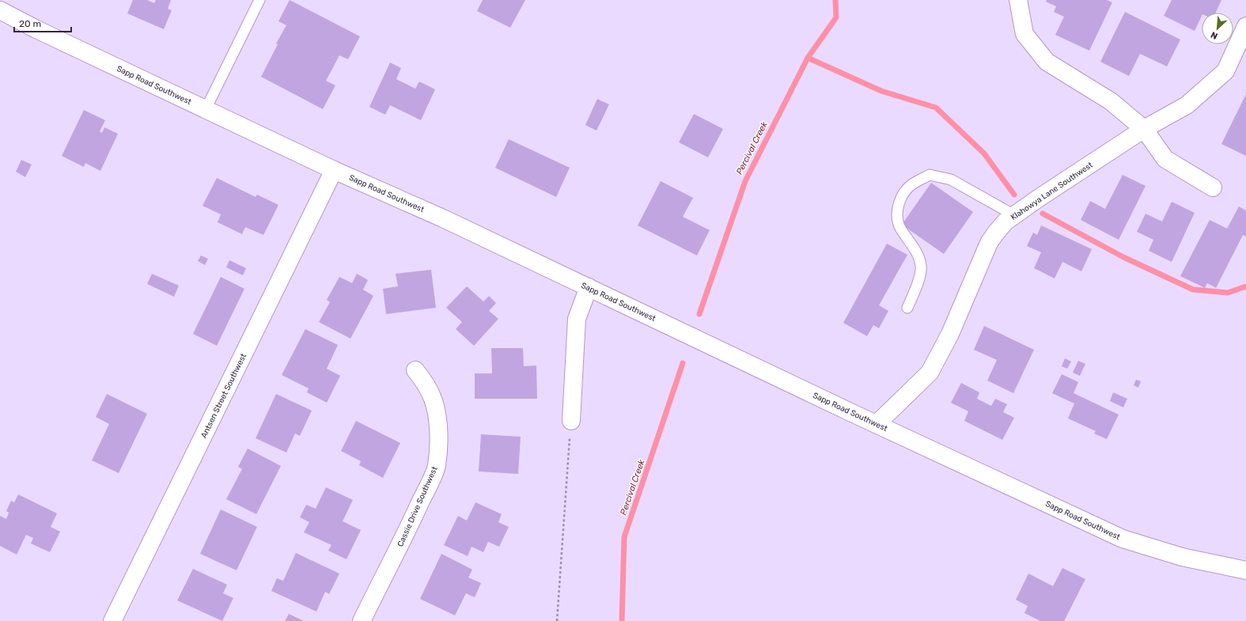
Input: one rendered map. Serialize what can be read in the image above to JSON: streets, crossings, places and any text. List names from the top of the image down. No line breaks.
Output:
{"streets":{"street":["Sapp Road Southwest","Klahowya Lane Southwest","Antsen Street Southwest","Cassie Drive Southwest"]},"crossings":[["Sapp Road Southwest","Klahowya Lane Southwest"],["Sapp Road Southwest","Antsen Street Southwest"]],"water":["Percival Creek"],"scale_bar":"20 m","north":"bottom left"}
